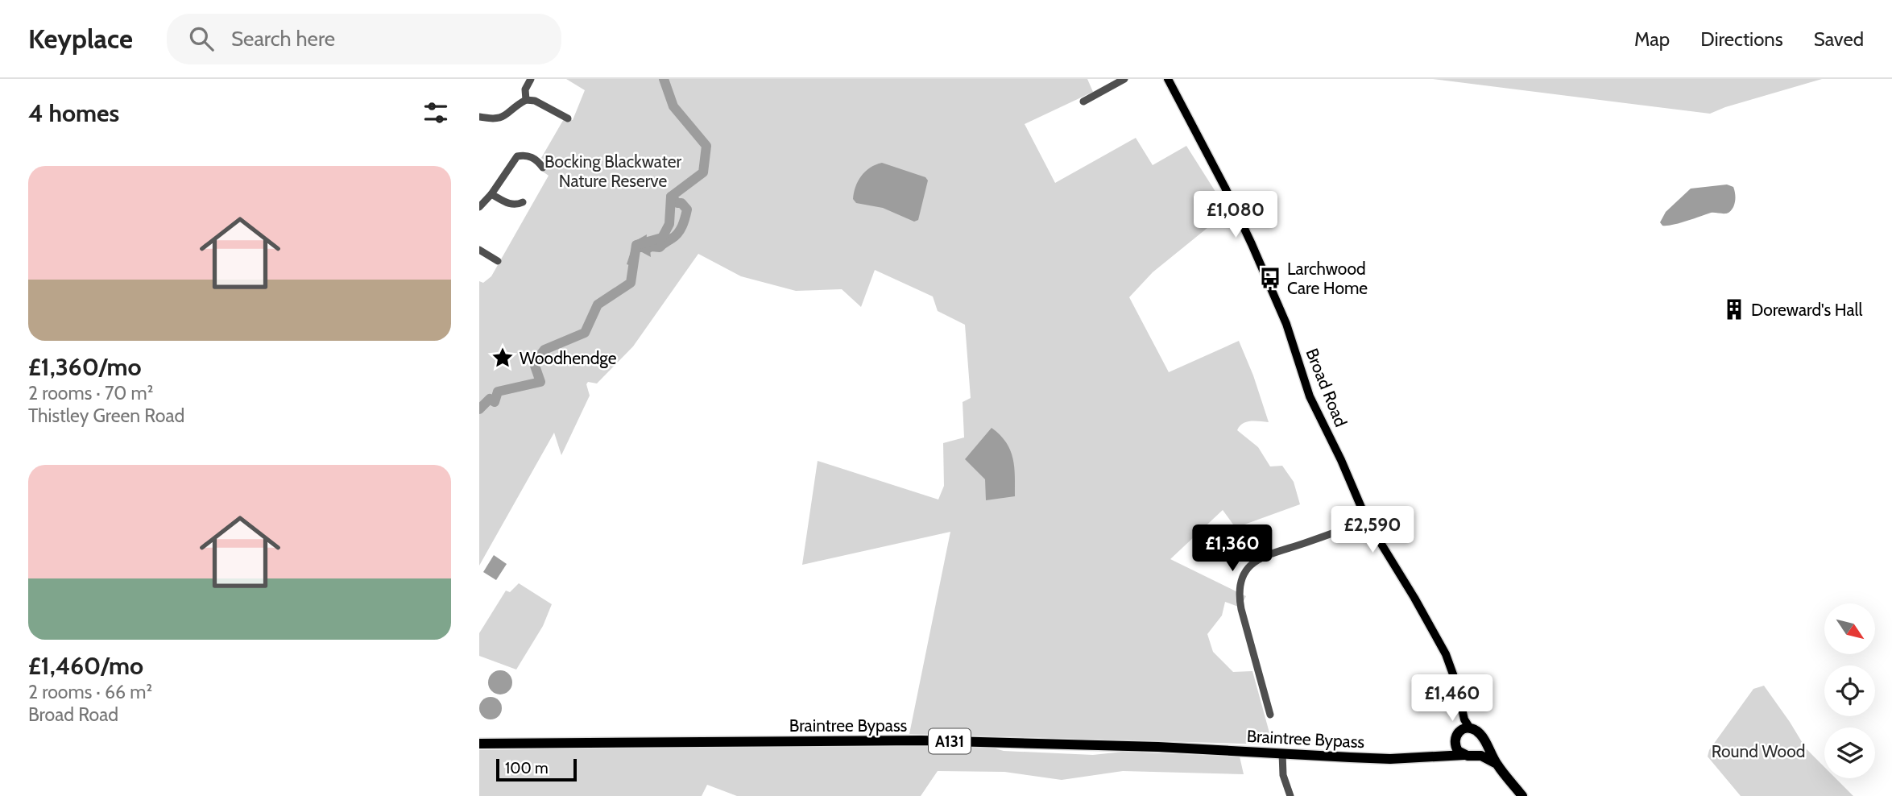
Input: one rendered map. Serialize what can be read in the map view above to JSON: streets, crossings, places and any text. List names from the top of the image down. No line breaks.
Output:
{"streets":{"highway":["Broad Road","Braintree Bypass","A131"]},"crossings":[["Broad Road","Braintree Bypass"],["Broad Road","A131"],["Braintree Bypass","A131"]],"parks":["Bocking Blackwater Nature Reserve","Round Wood"],"places":{"bus stop":["Larchwood Care Home"],"building":["Doreward's Hall"],"place":["Woodhendge"]},"scale_bar":"100 m","north":"bottom right","page":{"header":"Keyplace","search":"Search here","nav":["Map","Directions","Saved"],"heading":"4 homes","list":[{"name":"£1,360/mo","note":"2 rooms · 70 m² · Thistley Green Road"},{"name":"£1,460/mo","note":"2 rooms · 66 m² · Broad Road"}],"price":["£1,080","£2,590","£1,360","£1,460"],"scale":"100 m"}}
